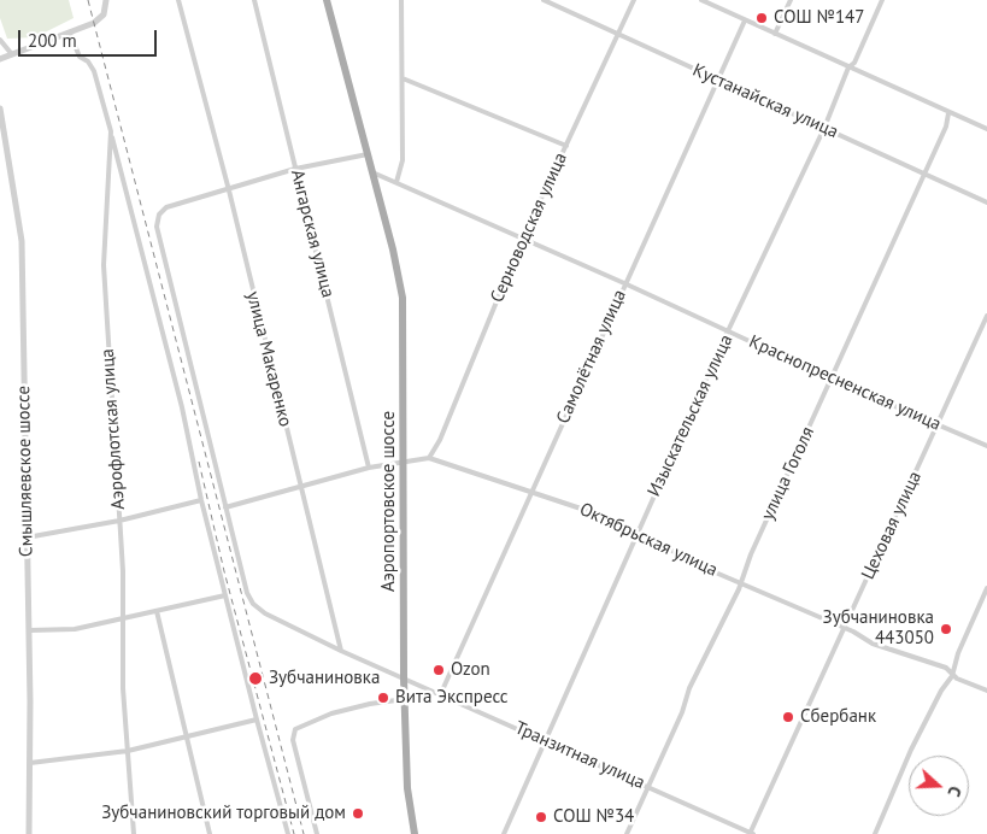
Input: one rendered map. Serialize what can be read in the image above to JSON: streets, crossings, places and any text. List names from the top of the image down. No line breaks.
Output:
{"streets":{"main road":["Аэропортовское шоссе"],"street":["Кустанайская улица","Серноводская улица","Ангарская улица","Самолётная улица","улица Макаренко","Краснопресненская улица","Изыскательская улица","Аэрофлотская улица","Смышляевское шоссе","улица Гоголя","Цеховая улица","Октябрьская улица","Транзитная улица"]},"crossings":[["Кустанайская улица","Серноводская улица"],["Кустанайская улица","Самолётная улица"],["Кустанайская улица","Изыскательская улица"],["Кустанайская улица","улица Гоголя"],["Серноводская улица","Краснопресненская улица"],["Серноводская улица","Октябрьская улица"],["Ангарская улица","Октябрьская улица"],["Самолётная улица","Краснопресненская улица"],["Самолётная улица","Октябрьская улица"],["Самолётная улица","Транзитная улица"],["улица Макаренко","Октябрьская улица"],["Краснопресненская улица","Изыскательская улица"],["Краснопресненская улица","улица Гоголя"],["Краснопресненская улица","Аэропортовское шоссе"],["Краснопресненская улица","Цеховая улица"],["Изыскательская улица","Октябрьская улица"],["Изыскательская улица","Транзитная улица"],["улица Гоголя","Октябрьская улица"],["улица Гоголя","Транзитная улица"],["Аэропортовское шоссе","Октябрьская улица"],["Аэропортовское шоссе","Транзитная улица"],["Цеховая улица","Октябрьская улица"],["Цеховая улица","Транзитная улица"]],"places":["СОШ №147","Зубчаниновка 443050","Ozon","Зубчаниновка","Вита Экспресс","Сбербанк","Зубчаниновский торговый дом","СОШ №34"],"scale_bar":"200 m","north":"right"}
